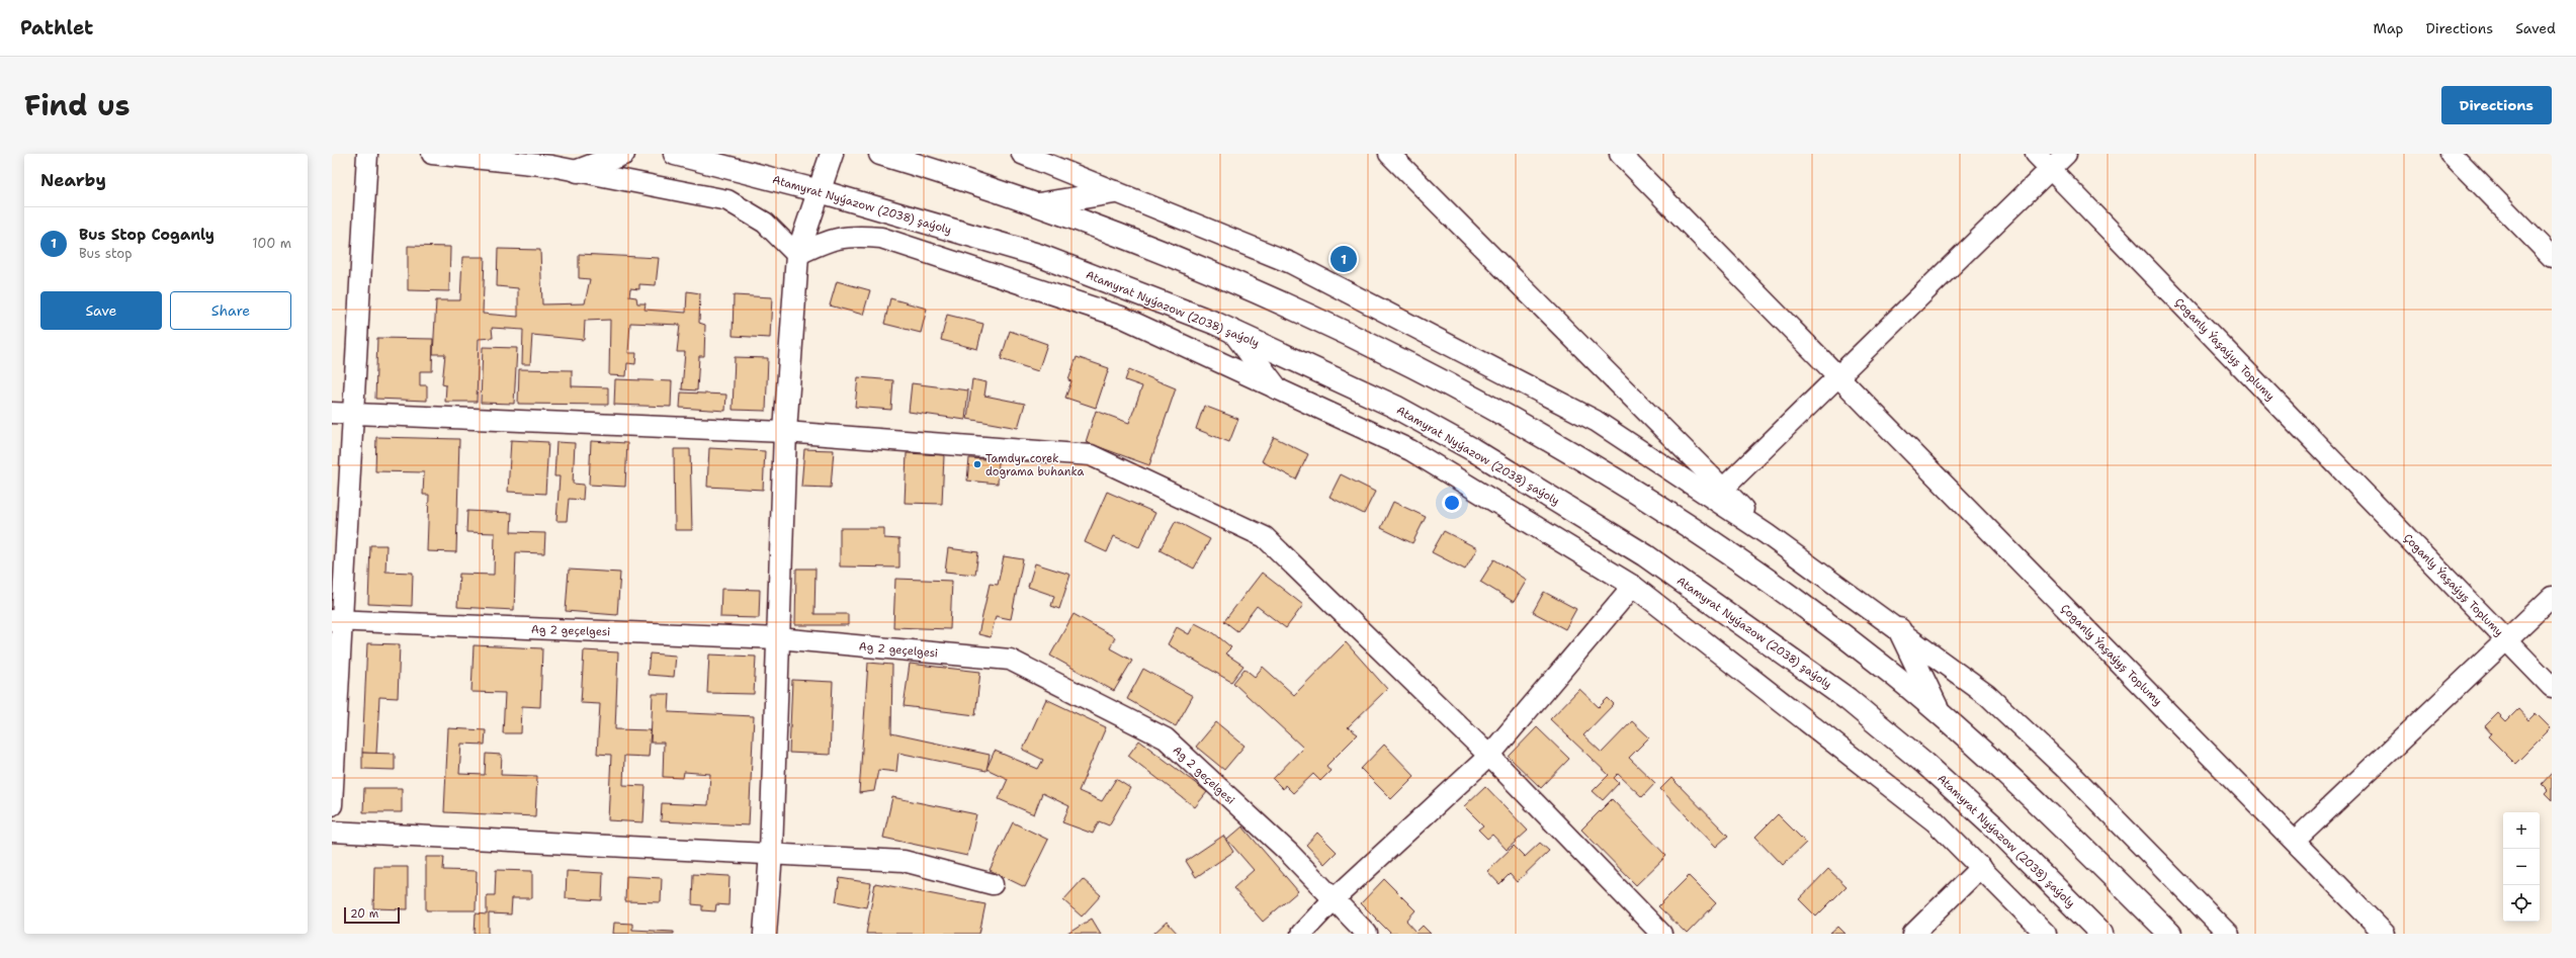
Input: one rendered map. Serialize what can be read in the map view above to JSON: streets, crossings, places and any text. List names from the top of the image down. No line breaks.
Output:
{"streets":{"main road":["Atamyrat Nyýazow (2038) şaýoly"],"street":["Çoganly Ýaşaýyş Toplumy","Ag 2 geçelgesi"]},"places":["Tamdyr corek dograma buhanka"],"scale_bar":"20 m","page":{"header":"Pathlet","nav":["Map","Directions","Saved"],"title":"Find us","buttons":["Directions",["Save","Share"]],"heading":"Nearby","list":[{"mark":"1","name":"Bus Stop Coganly","note":"Bus stop","value":"100 m"}],"pins":"1","map_buttons":["+","−"],"scale":"20 m"}}
